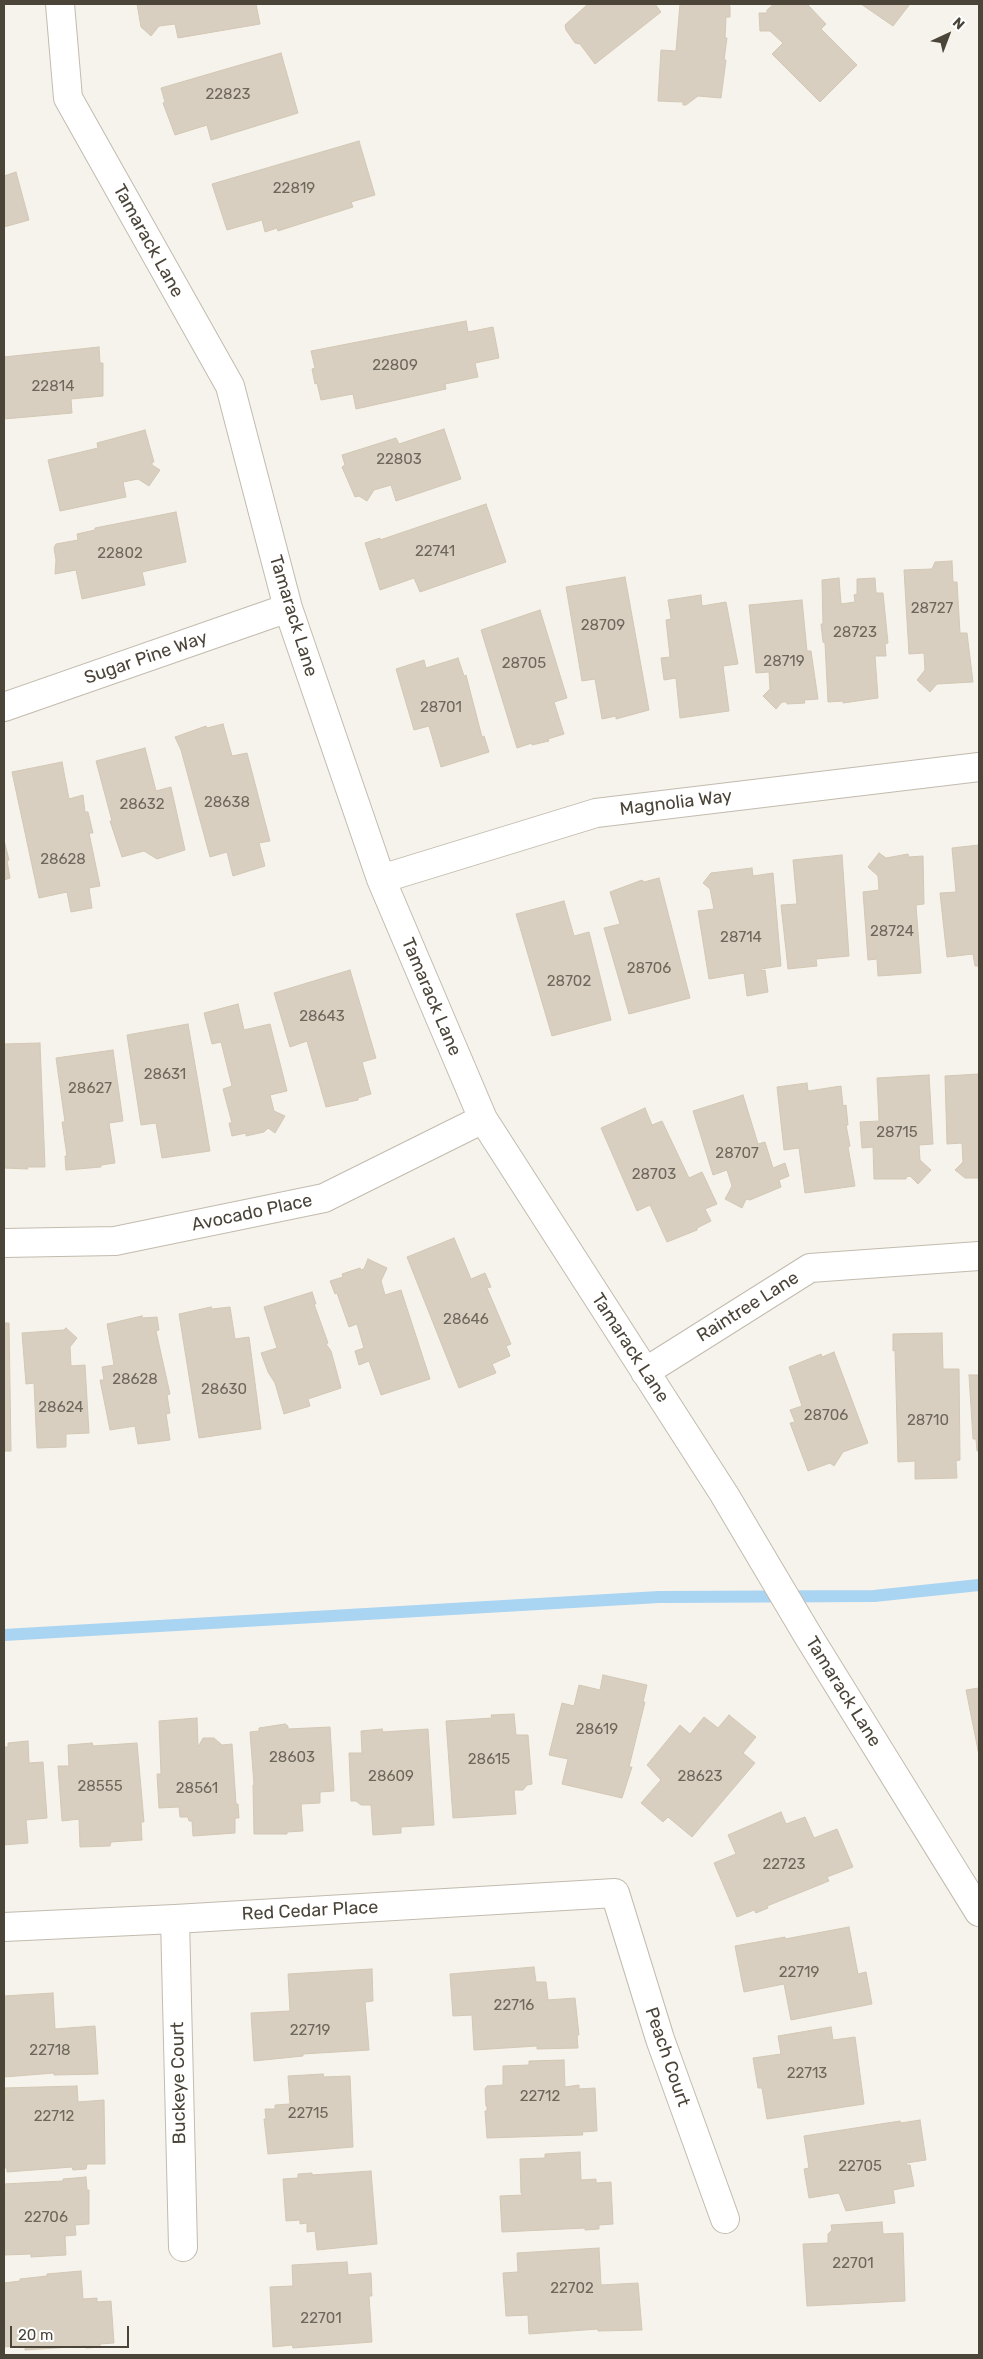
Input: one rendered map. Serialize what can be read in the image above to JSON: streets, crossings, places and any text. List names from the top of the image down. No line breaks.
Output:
{"streets":{"street":["Tamarack Lane","Sugar Pine Way","Magnolia Way","Avocado Place","Raintree Lane","Red Cedar Place","Peach Court","Buckeye Court"]},"crossings":[["Tamarack Lane","Sugar Pine Way"],["Tamarack Lane","Magnolia Way"],["Tamarack Lane","Avocado Place"],["Tamarack Lane","Raintree Lane"],["Red Cedar Place","Peach Court"],["Red Cedar Place","Buckeye Court"]],"house_numbers":["22823","22819","22809","22814","22803","22741","22802","28727","28709","28723","28719","28705","28701","28638","28632","28628","28724","28714","28706","28702","28643","28631","28627","28715","28707","28703","28646","28628","28630","28624","28706","28710","28619","28603","28615","28609","28623","28555","28561","22723","22719","22716","22719","22718","22713","22712","22715","22712","22705","22706","22701","22702","22701"],"scale_bar":"20 m","north":"top right"}
